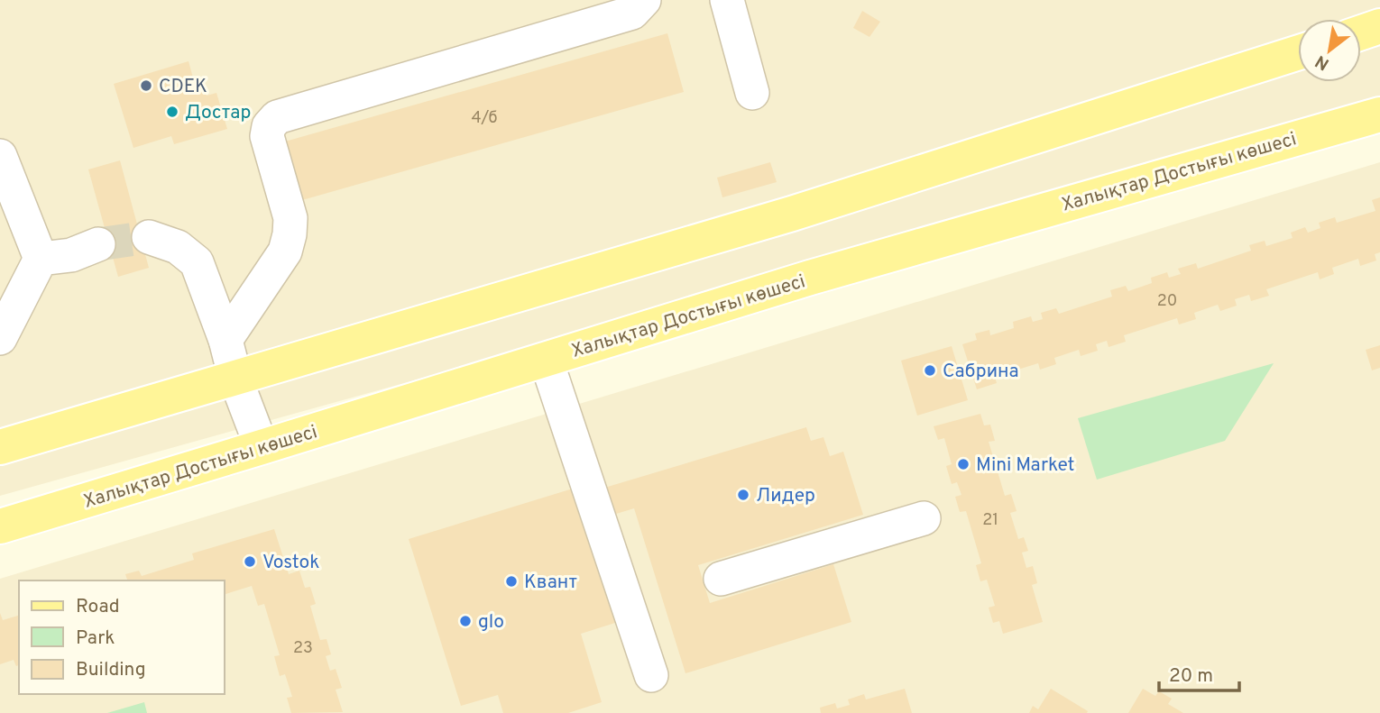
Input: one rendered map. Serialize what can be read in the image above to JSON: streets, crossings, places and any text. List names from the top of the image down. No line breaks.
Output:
{"streets":{"main road":["Халықтар Достығы көшесі"]},"places":["CDEK","Достар","Сабрина","Mini Market","Лидер","Vostok","Квант","glo"],"house_numbers":["4/б","20","21","23"],"legend":["Road","Park","Building"],"scale_bar":"20 m","north":"bottom left"}
